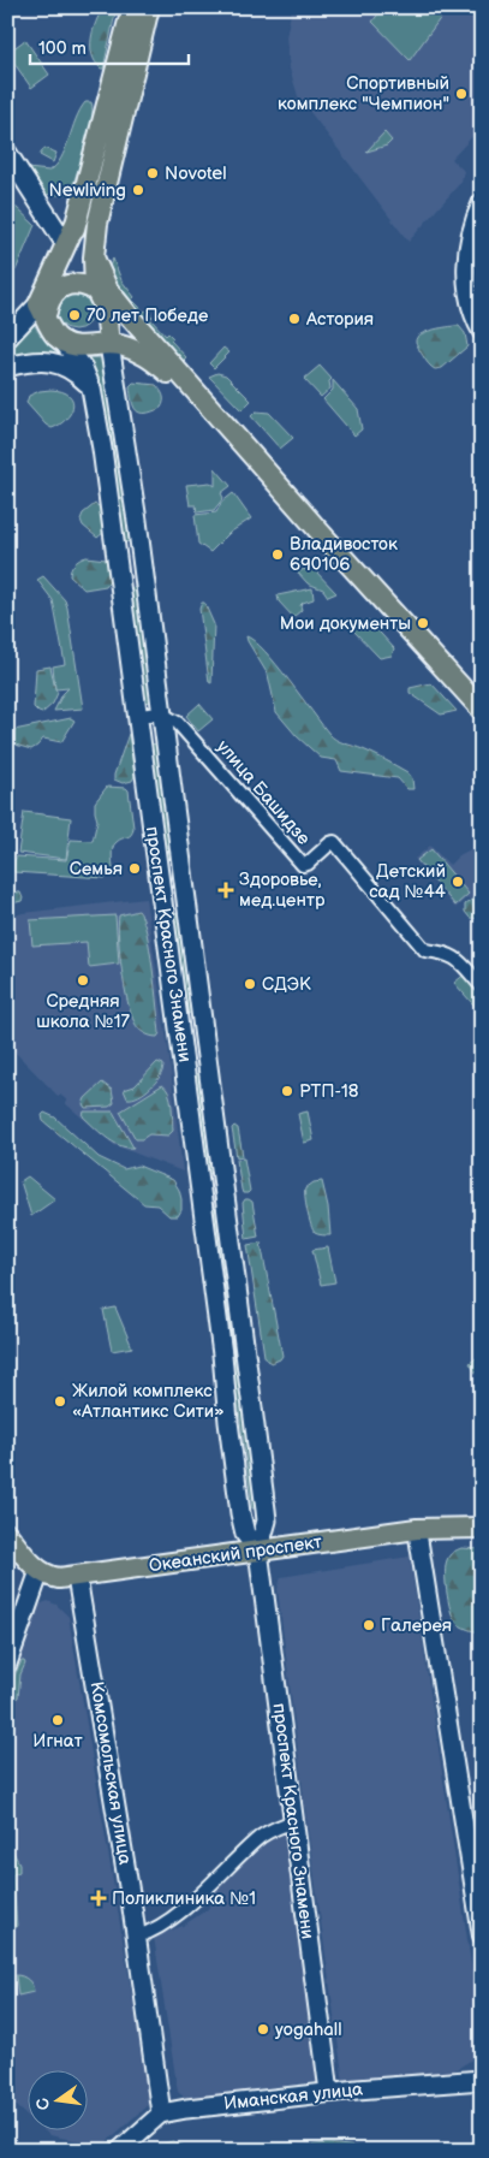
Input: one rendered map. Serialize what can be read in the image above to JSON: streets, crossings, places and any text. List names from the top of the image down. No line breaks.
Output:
{"streets":{"main road":["проспект Красного Знамени","Океанский проспект","Комсомольская улица","Иманская улица"],"street":["улица Башидзе"]},"crossings":[["улица Башидзе","проспект Красного Знамени"],["проспект Красного Знамени","Океанский проспект"],["проспект Красного Знамени","Иманская улица"],["Океанский проспект","Комсомольская улица"],["Комсомольская улица","Иманская улица"]],"places":{"other":["Спортивный комплекс \"Чемпион\"","Novotel","Newliving","70 лет Победе","Астория","Владивосток 690106","Мои документы","Семья","Детский сад №44","Средняя школа №17","СДЭК","РТП-18","Жилой комплекс «Атлантикс Сити»","Галерея","Игнат","yogahall"],"health":["Здоровье, мед.центр","Поликлиника №1"]},"scale_bar":"100 m","north":"left"}
